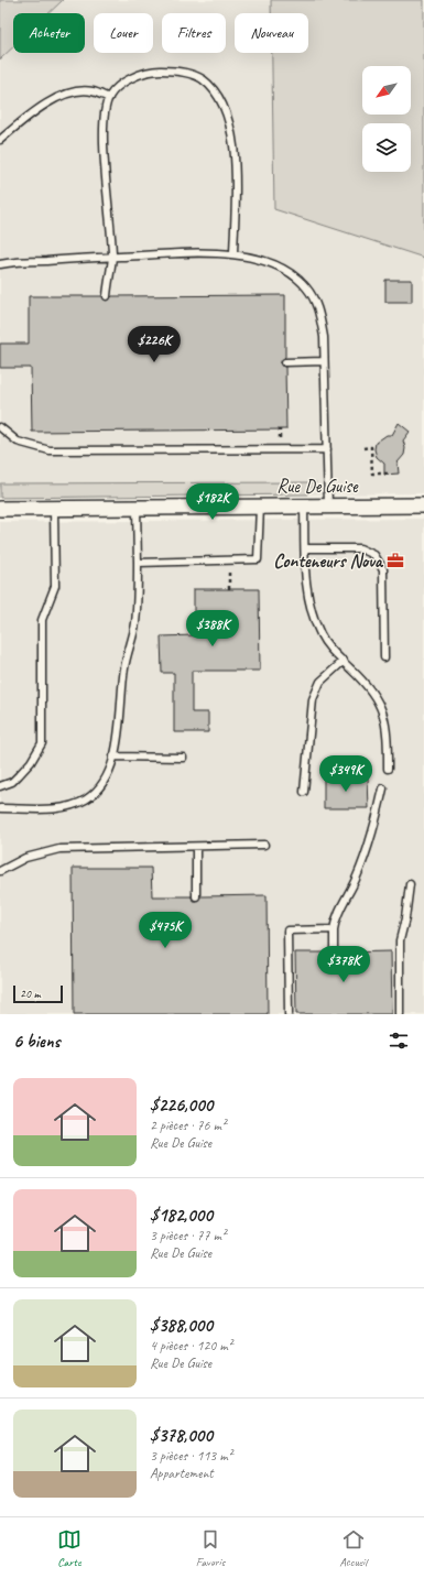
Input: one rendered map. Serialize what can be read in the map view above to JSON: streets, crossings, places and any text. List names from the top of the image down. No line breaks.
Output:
{"streets":{"street":["Rue De Guise"]},"places":{"office":["Conteneurs Nova"]},"scale_bar":"20 m","north":"bottom left","page":{"chip":["Acheter","Louer","Filtres","Nouveau"],"price":["$226K","$182K","$388K","$349K","$475K","$378K"],"scale":"20 m","heading":"6 biens","list":[{"name":"$226,000","note":"2 pièces · 76 m² · Rue De Guise"},{"name":"$182,000","note":"3 pièces · 77 m² · Rue De Guise"},{"name":"$388,000","note":"4 pièces · 120 m² · Rue De Guise"},{"name":"$378,000","note":"3 pièces · 113 m² · Appartement"}],"tabs":["Carte","Favoris","Accueil"]}}
